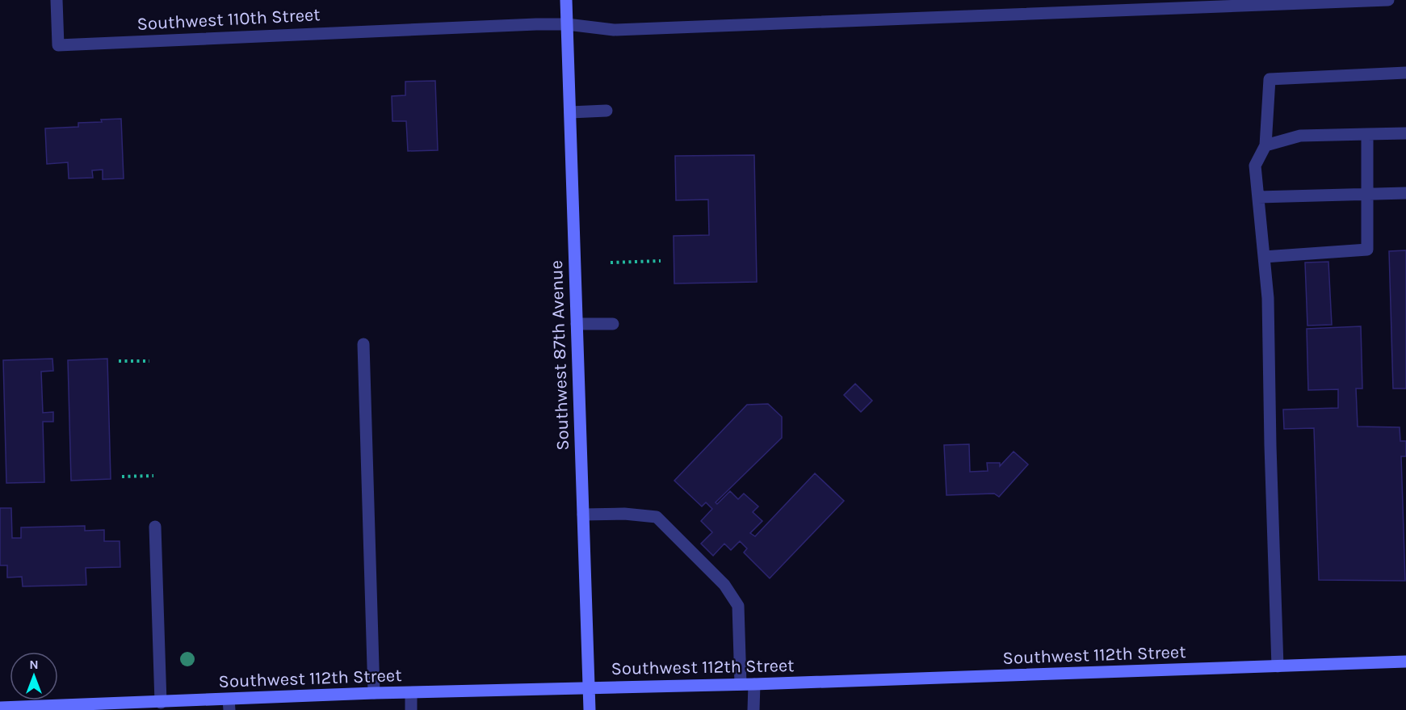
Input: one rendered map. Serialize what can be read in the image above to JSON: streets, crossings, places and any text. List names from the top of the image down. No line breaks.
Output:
{"streets":{"main road":["Southwest 87th Avenue","Southwest 112th Street"],"street":["Southwest 110th Street"]},"crossings":[["Southwest 110th Street","Southwest 87th Avenue"],["Southwest 87th Avenue","Southwest 112th Street"]],"north":"top"}
